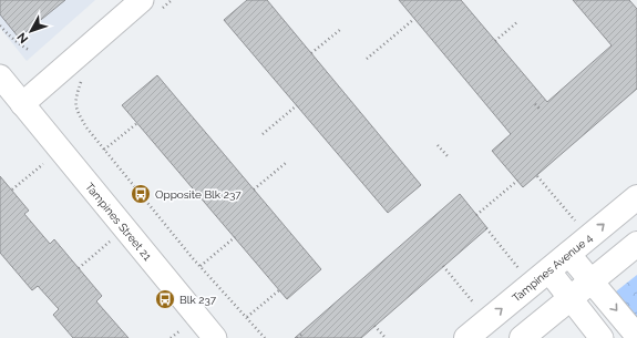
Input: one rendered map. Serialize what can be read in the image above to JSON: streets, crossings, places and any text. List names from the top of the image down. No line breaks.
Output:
{"streets":{"main road":["Tampines Avenue 4"],"street":["Tampines Street 21"]},"places":{"bus stop":["Opposite Blk 237","Blk 237"]},"north":"bottom left"}
